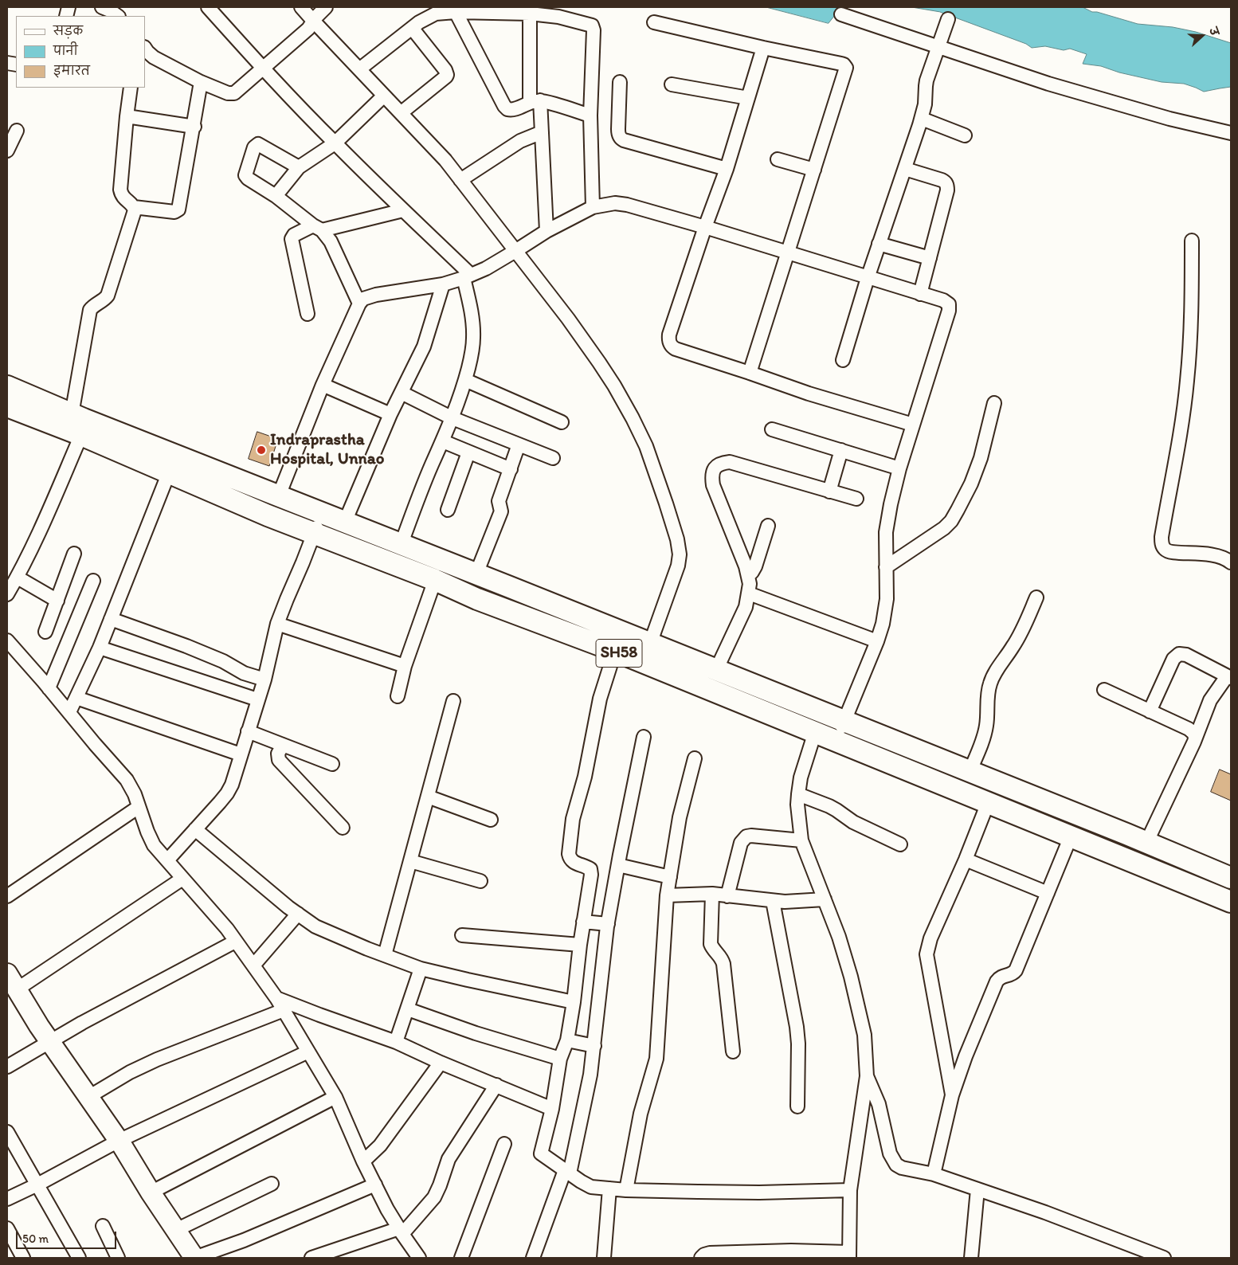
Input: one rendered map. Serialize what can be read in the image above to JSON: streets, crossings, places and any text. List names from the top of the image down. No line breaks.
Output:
{"streets":{"main road":["SH58"]},"places":["Indraprastha Hospital, Unnao"],"legend":["सड़क","पानी","इमारत"],"scale_bar":"50 m","north":"right"}
